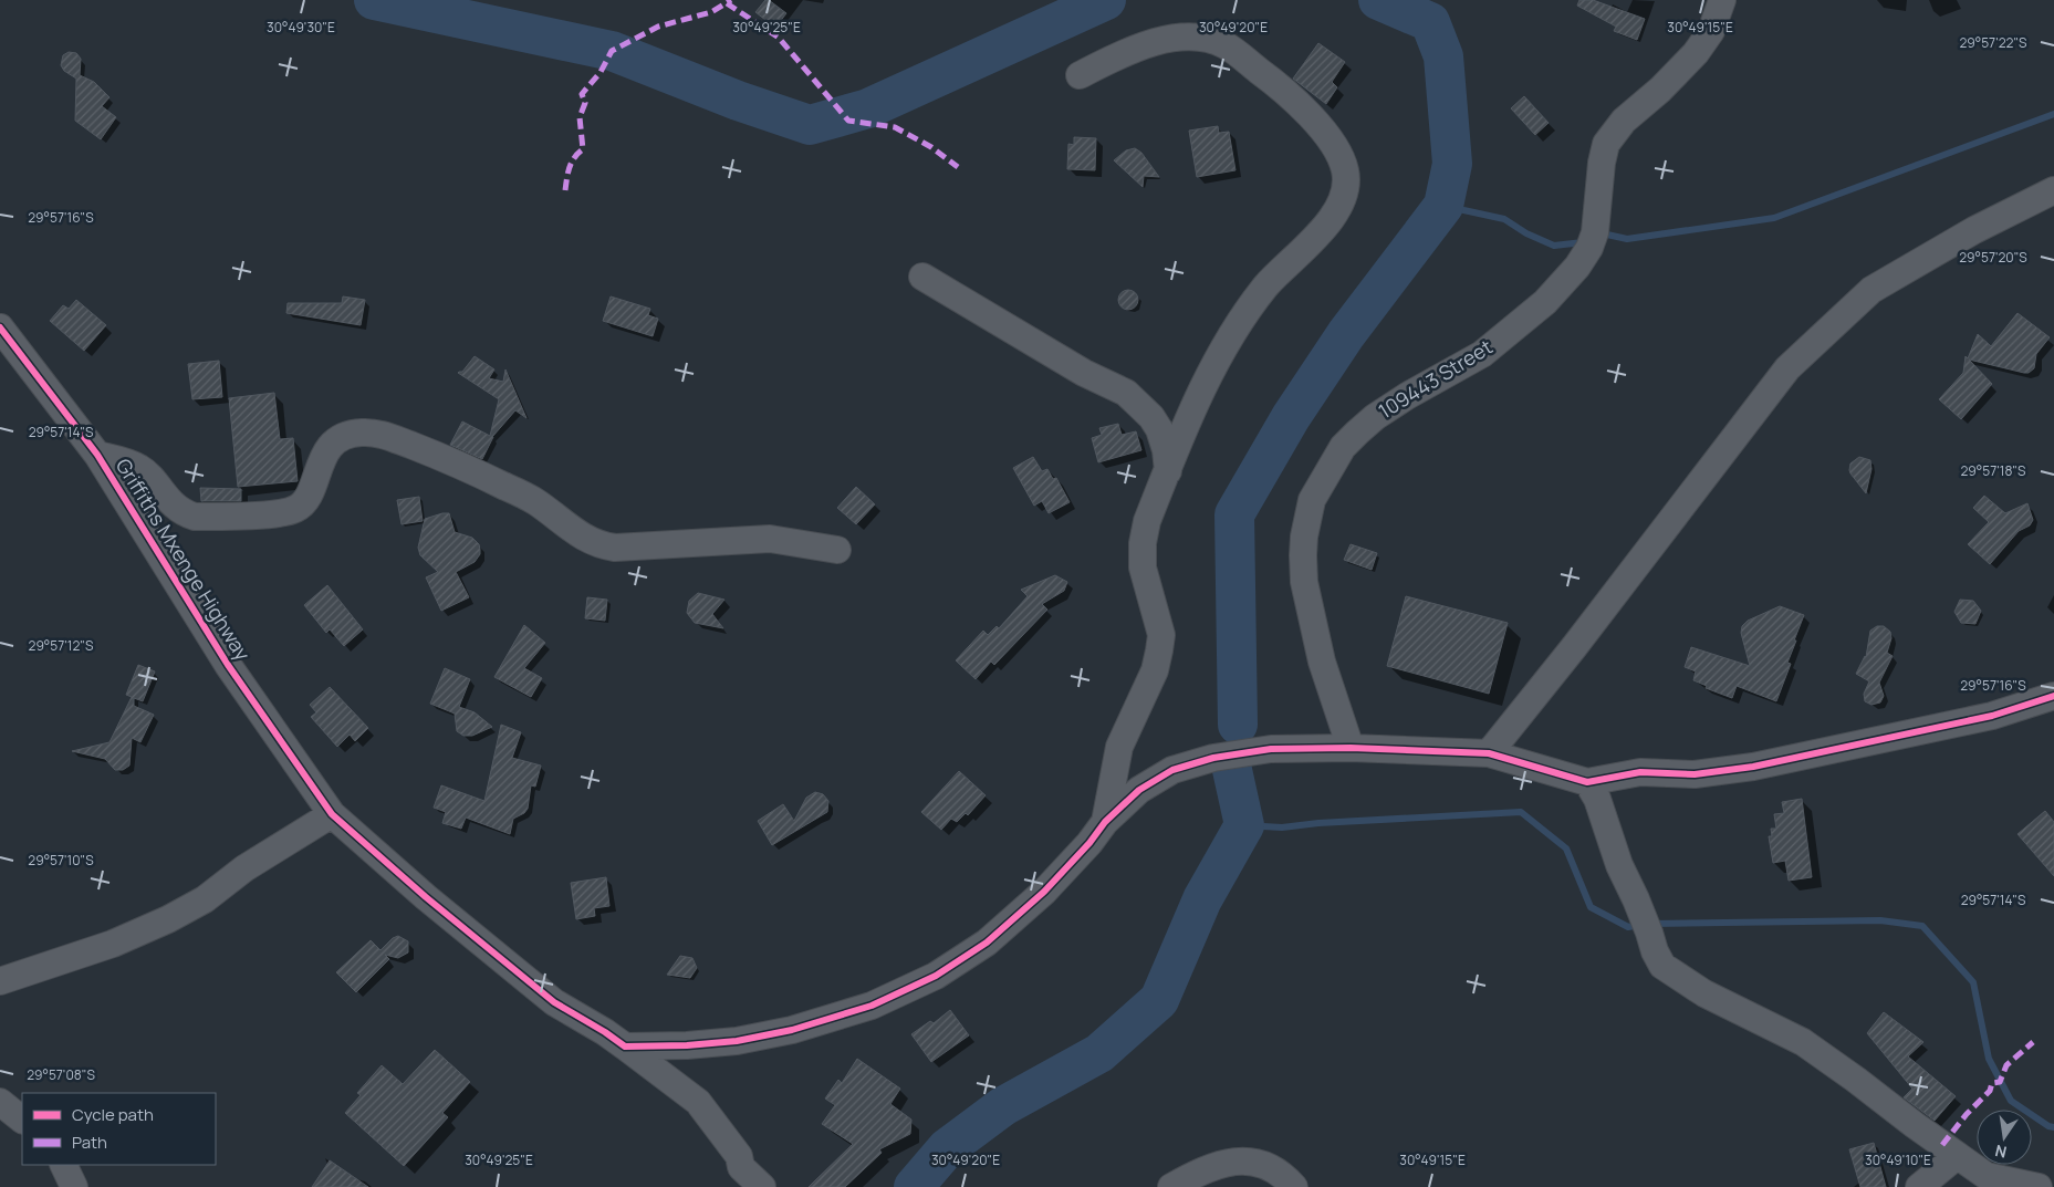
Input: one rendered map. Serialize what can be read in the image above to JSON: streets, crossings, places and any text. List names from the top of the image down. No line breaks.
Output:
{"streets":{"street":["109443 Street","Griffiths Mxenge Highway"]},"legend":["Cycle path","Path"],"north":"bottom","coordinates":["30°49'30\"E","30°49'25\"E","30°49'20\"E","30°49'15\"E","29°57'22\"S","29°57'16\"S","29°57'20\"S","29°57'14\"S","29°57'18\"S","29°57'12\"S","29°57'10\"S","29°57'08\"S","30°49'10\"E"]}
